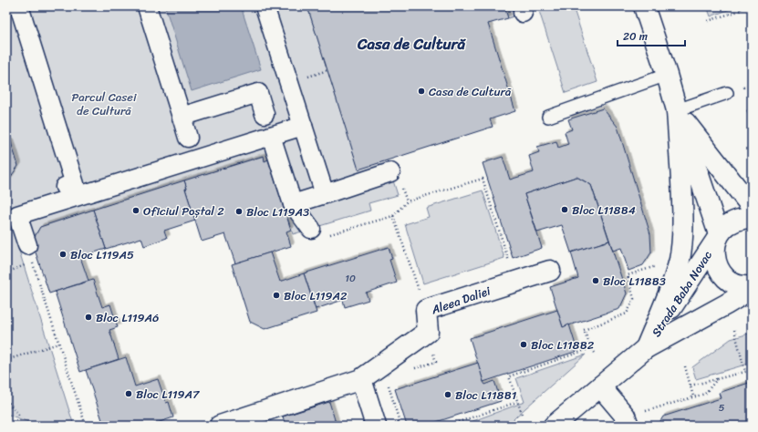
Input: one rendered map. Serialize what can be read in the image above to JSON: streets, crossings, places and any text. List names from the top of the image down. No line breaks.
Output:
{"streets":{"main road":["Strada Baba Novac","Aleea Daliei"]},"districts":["Casa de Cultură"],"parks":["Parcul Casei de Cultură"],"places":["Casa de Cultură","Bloc L118B4","Oficiul Poștal 2","Bloc L119A3","Bloc L119A5","Bloc L118B3","Bloc L119A2","Bloc L119A6","Bloc L118B2","Bloc L119A7","Bloc L118B1"],"house_numbers":["10","5"],"scale_bar":"20 m"}
